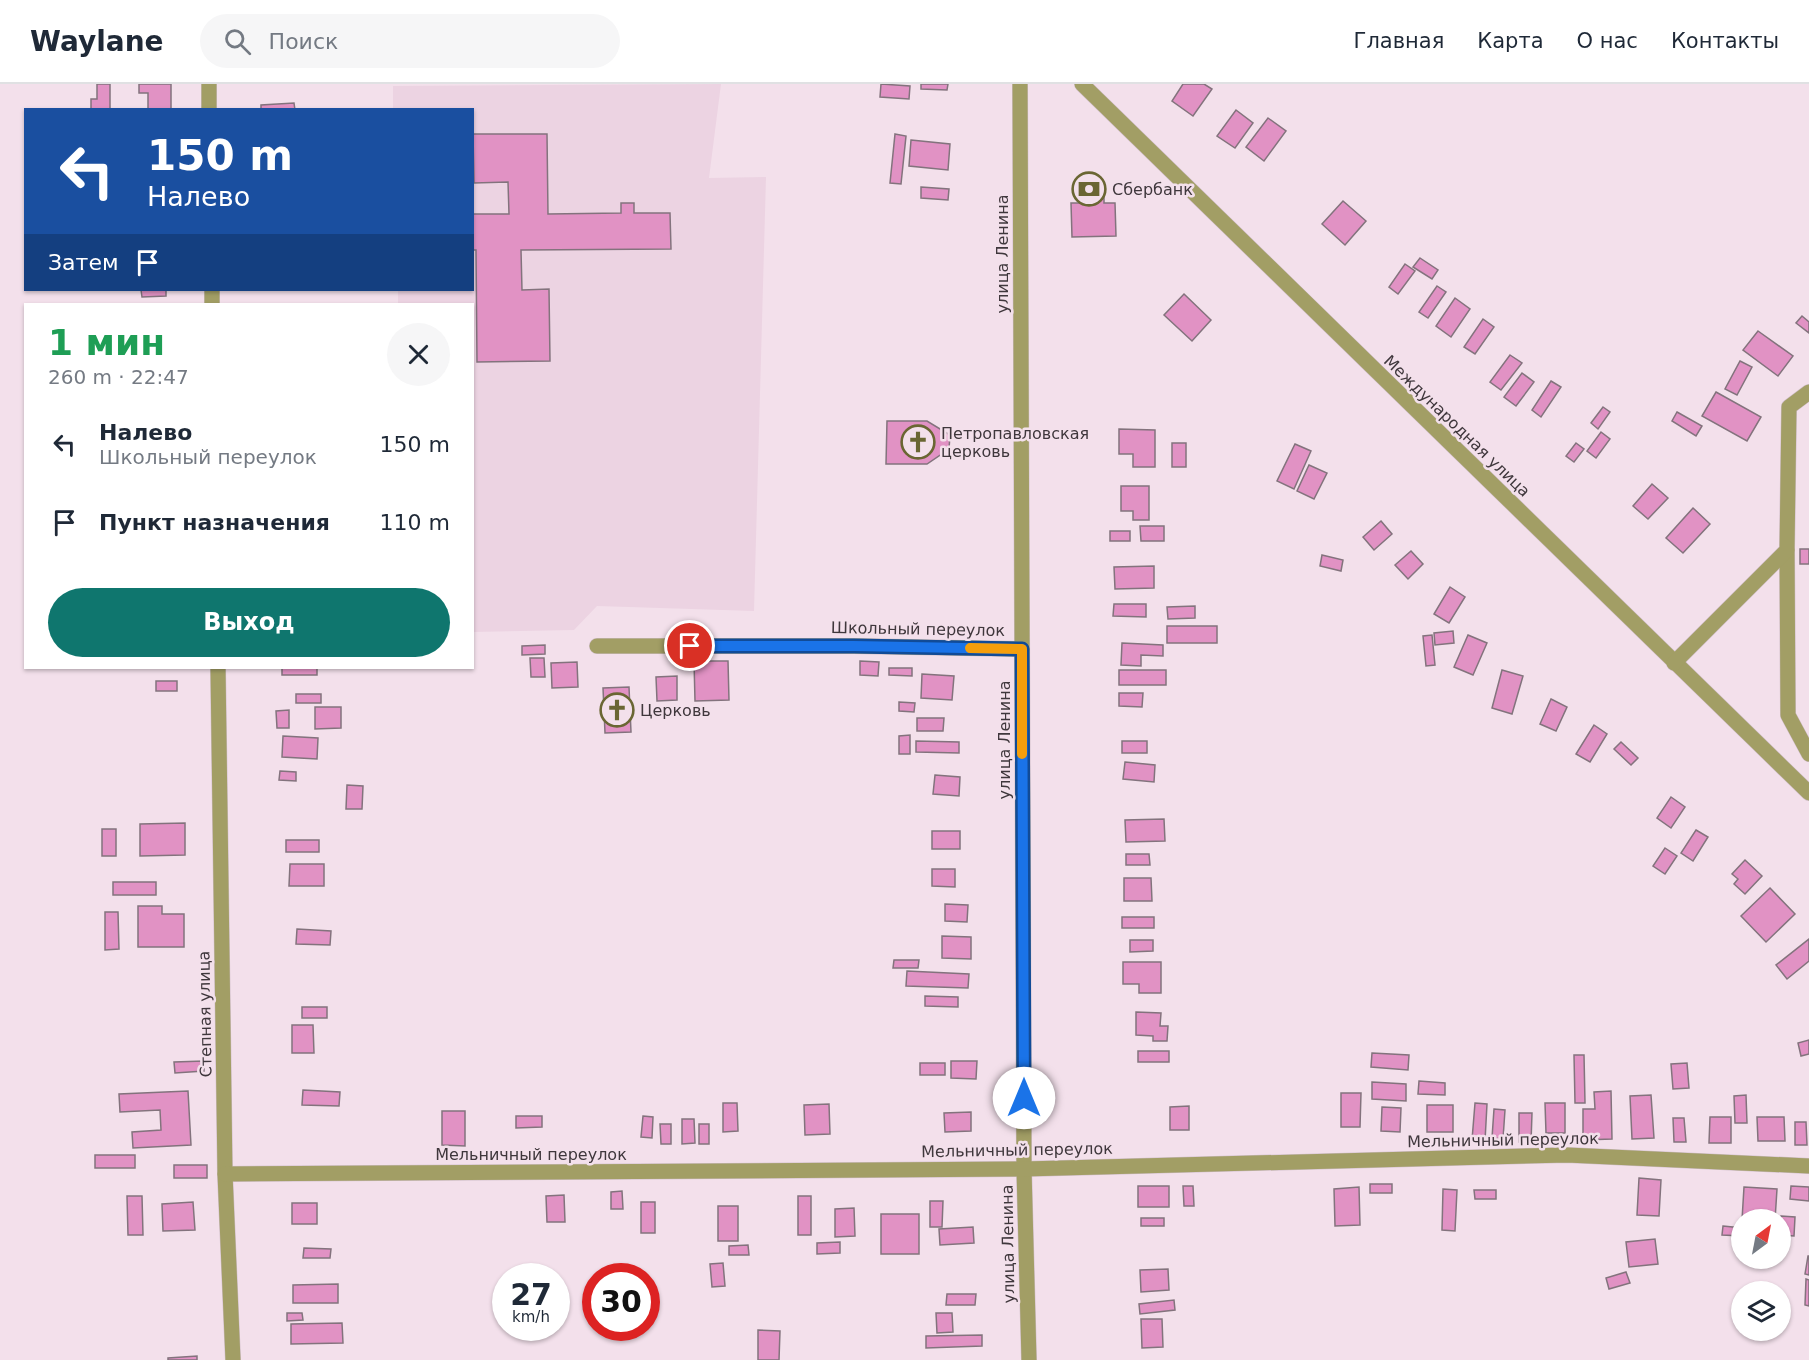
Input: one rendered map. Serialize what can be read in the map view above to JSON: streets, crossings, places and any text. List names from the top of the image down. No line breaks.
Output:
{"streets":{"street":["улица Ленина","Международная улица","Школьный переулок","Степная улица","Мельничный переулок"]},"crossings":[["улица Ленина","Школьный переулок"],["улица Ленина","Мельничный переулок"],["Степная улица","Мельничный переулок"]],"places":{"bank":["Сбербанк"],"church":["Петропавловская церковь","Церковь"]},"north":"top right","page":{"header":"Waylane","search":"Поиск","nav":["Главная","Карта","О нас","Контакты"],"turn":["150 m","Налево"],"then":"Затем","heading":["1 мин","260 m · 22:47"],"list":[{"name":"Налево","note":"Школьный переулок","value":"150 m"},{"name":"Пункт назначения","value":"110 m"}],"buttons":"Выход","speed":"27 km/h","limit":"30"}}
